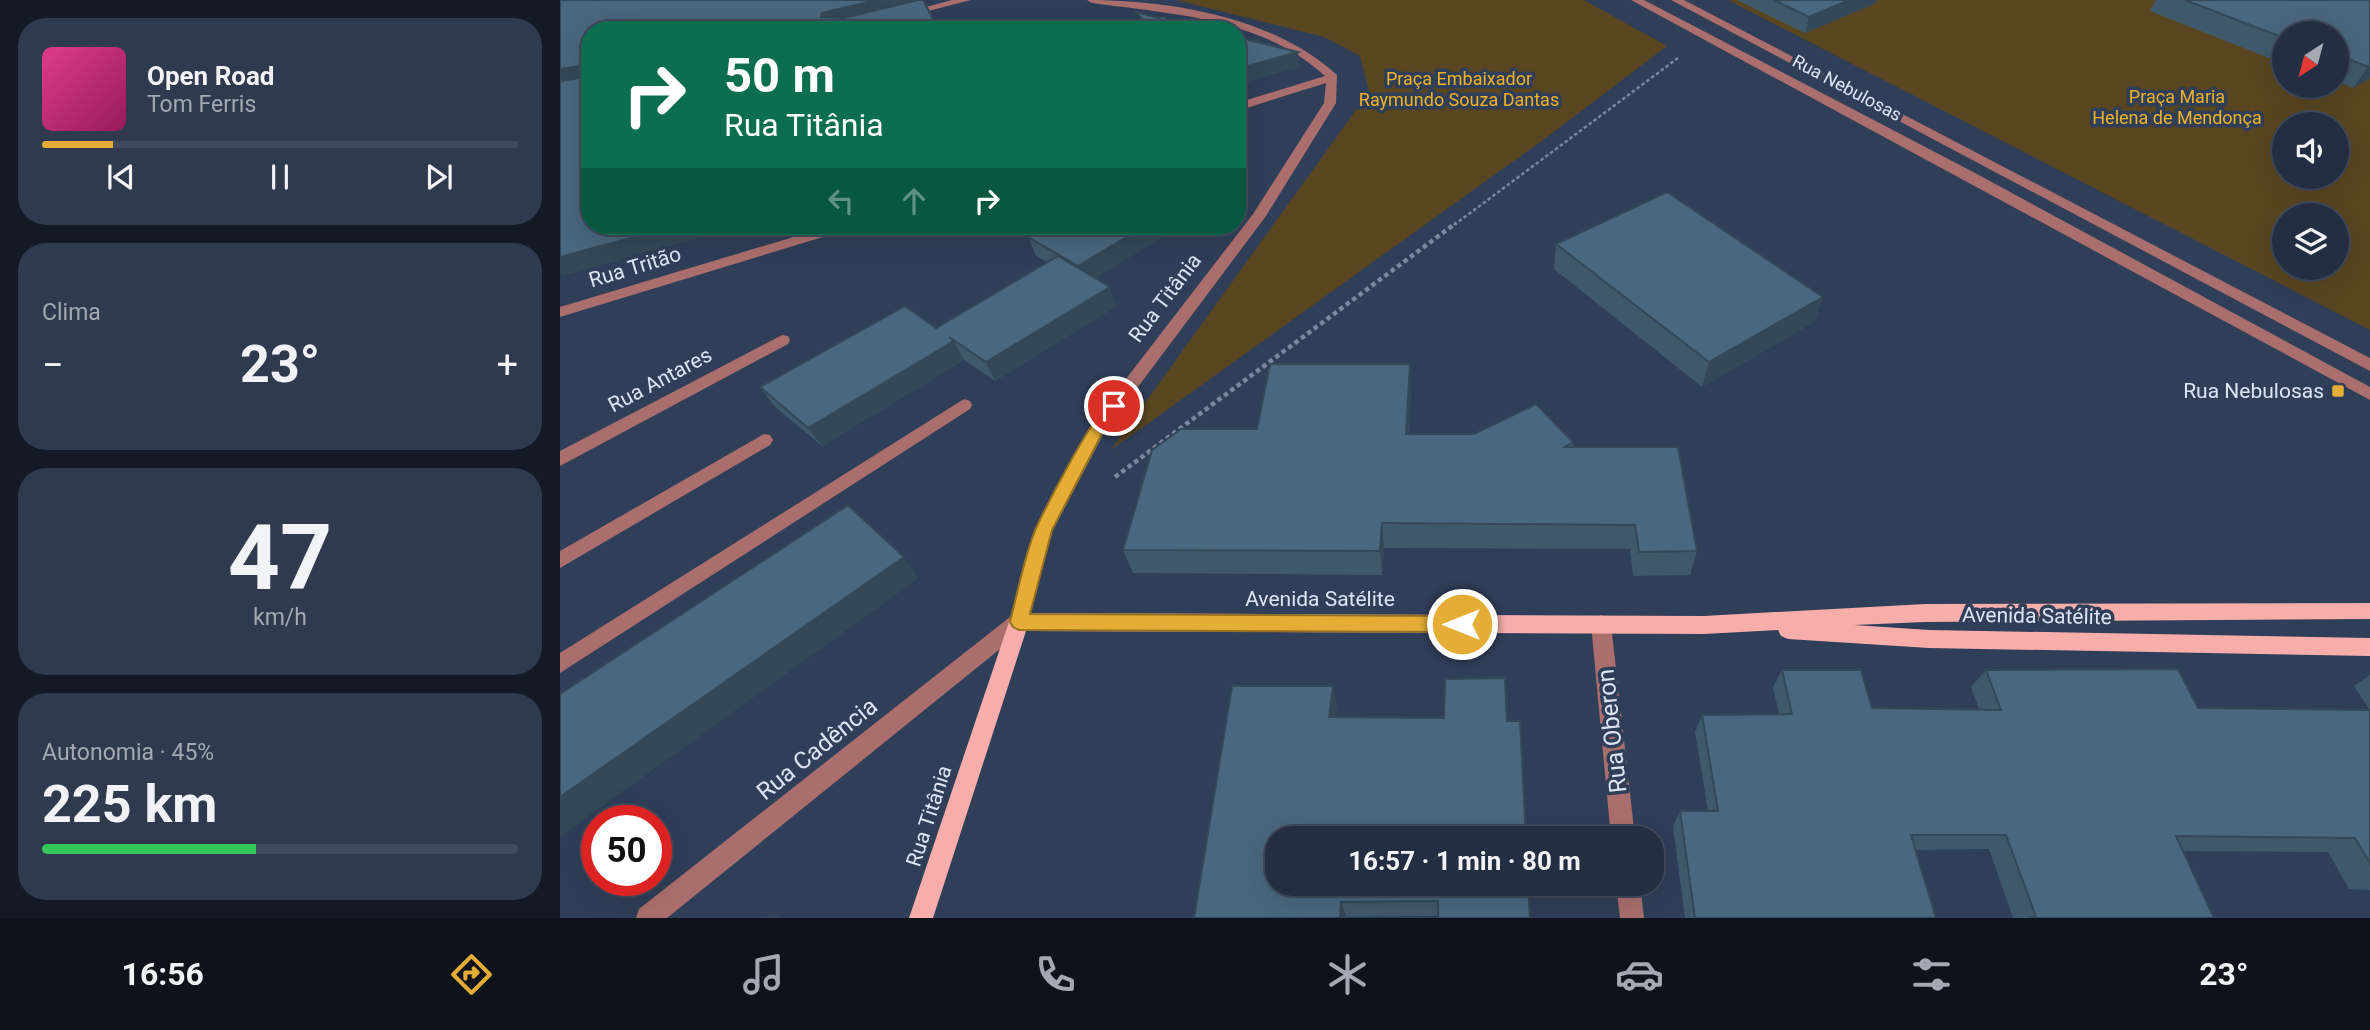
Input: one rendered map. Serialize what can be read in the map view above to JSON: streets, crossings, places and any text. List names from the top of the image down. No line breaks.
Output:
{"streets":{"main road":["Rua Titânia","Avenida Satélite"],"street":["Rua Nebulosas","Rua Tritão","Rua Antares","Rua Oberon","Rua Cadência"]},"crossings":[["Rua Titânia","Avenida Satélite"],["Rua Titânia","Rua Cadência"],["Avenida Satélite","Rua Oberon"],["Avenida Satélite","Rua Cadência"]],"parks":["Praça Embaixador Raymundo Souza Dantas","Praça Maria Helena de Mendonça"],"places":{"transit":["Rua Nebulosas"]},"north":"bottom left","page":{"turn":["50 m","Rua Titânia"],"song":["Open Road","Tom Ferris"],"tile":["Clima",["47","km/h"],["Autonomia · 45%","225 km"]],"heat":["−","23°","+"],"limit":"50","trip":"16:57 · 1 min · 80 m","tabs":["16:56","23°"]}}
